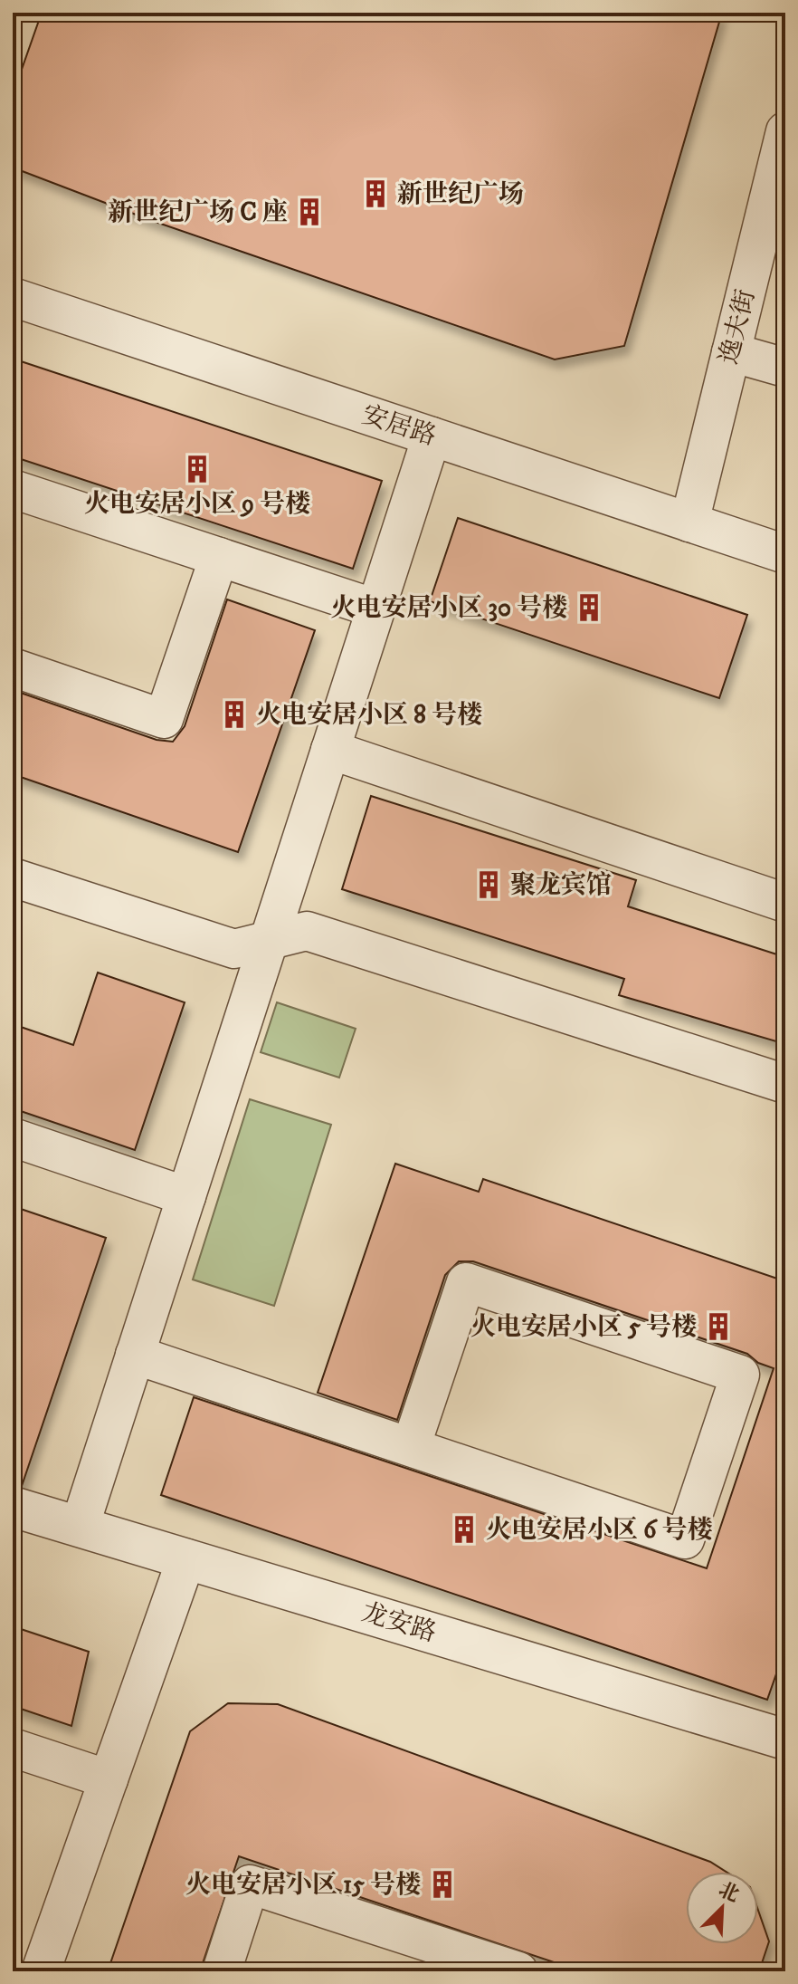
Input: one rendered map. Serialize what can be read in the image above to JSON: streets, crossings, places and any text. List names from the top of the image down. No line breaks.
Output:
{"streets":{"street":["逸夫街","安居路","龙安路"]},"crossings":[["逸夫街","安居路"]],"places":{"building":["新世纪广场","新世纪广场 C 座","火电安居小区 9 号楼","火电安居小区 30 号楼","火电安居小区 8 号楼","聚龙宾馆","火电安居小区 5 号楼","火电安居小区 6 号楼","火电安居小区 15 号楼"]},"north":"top right"}
